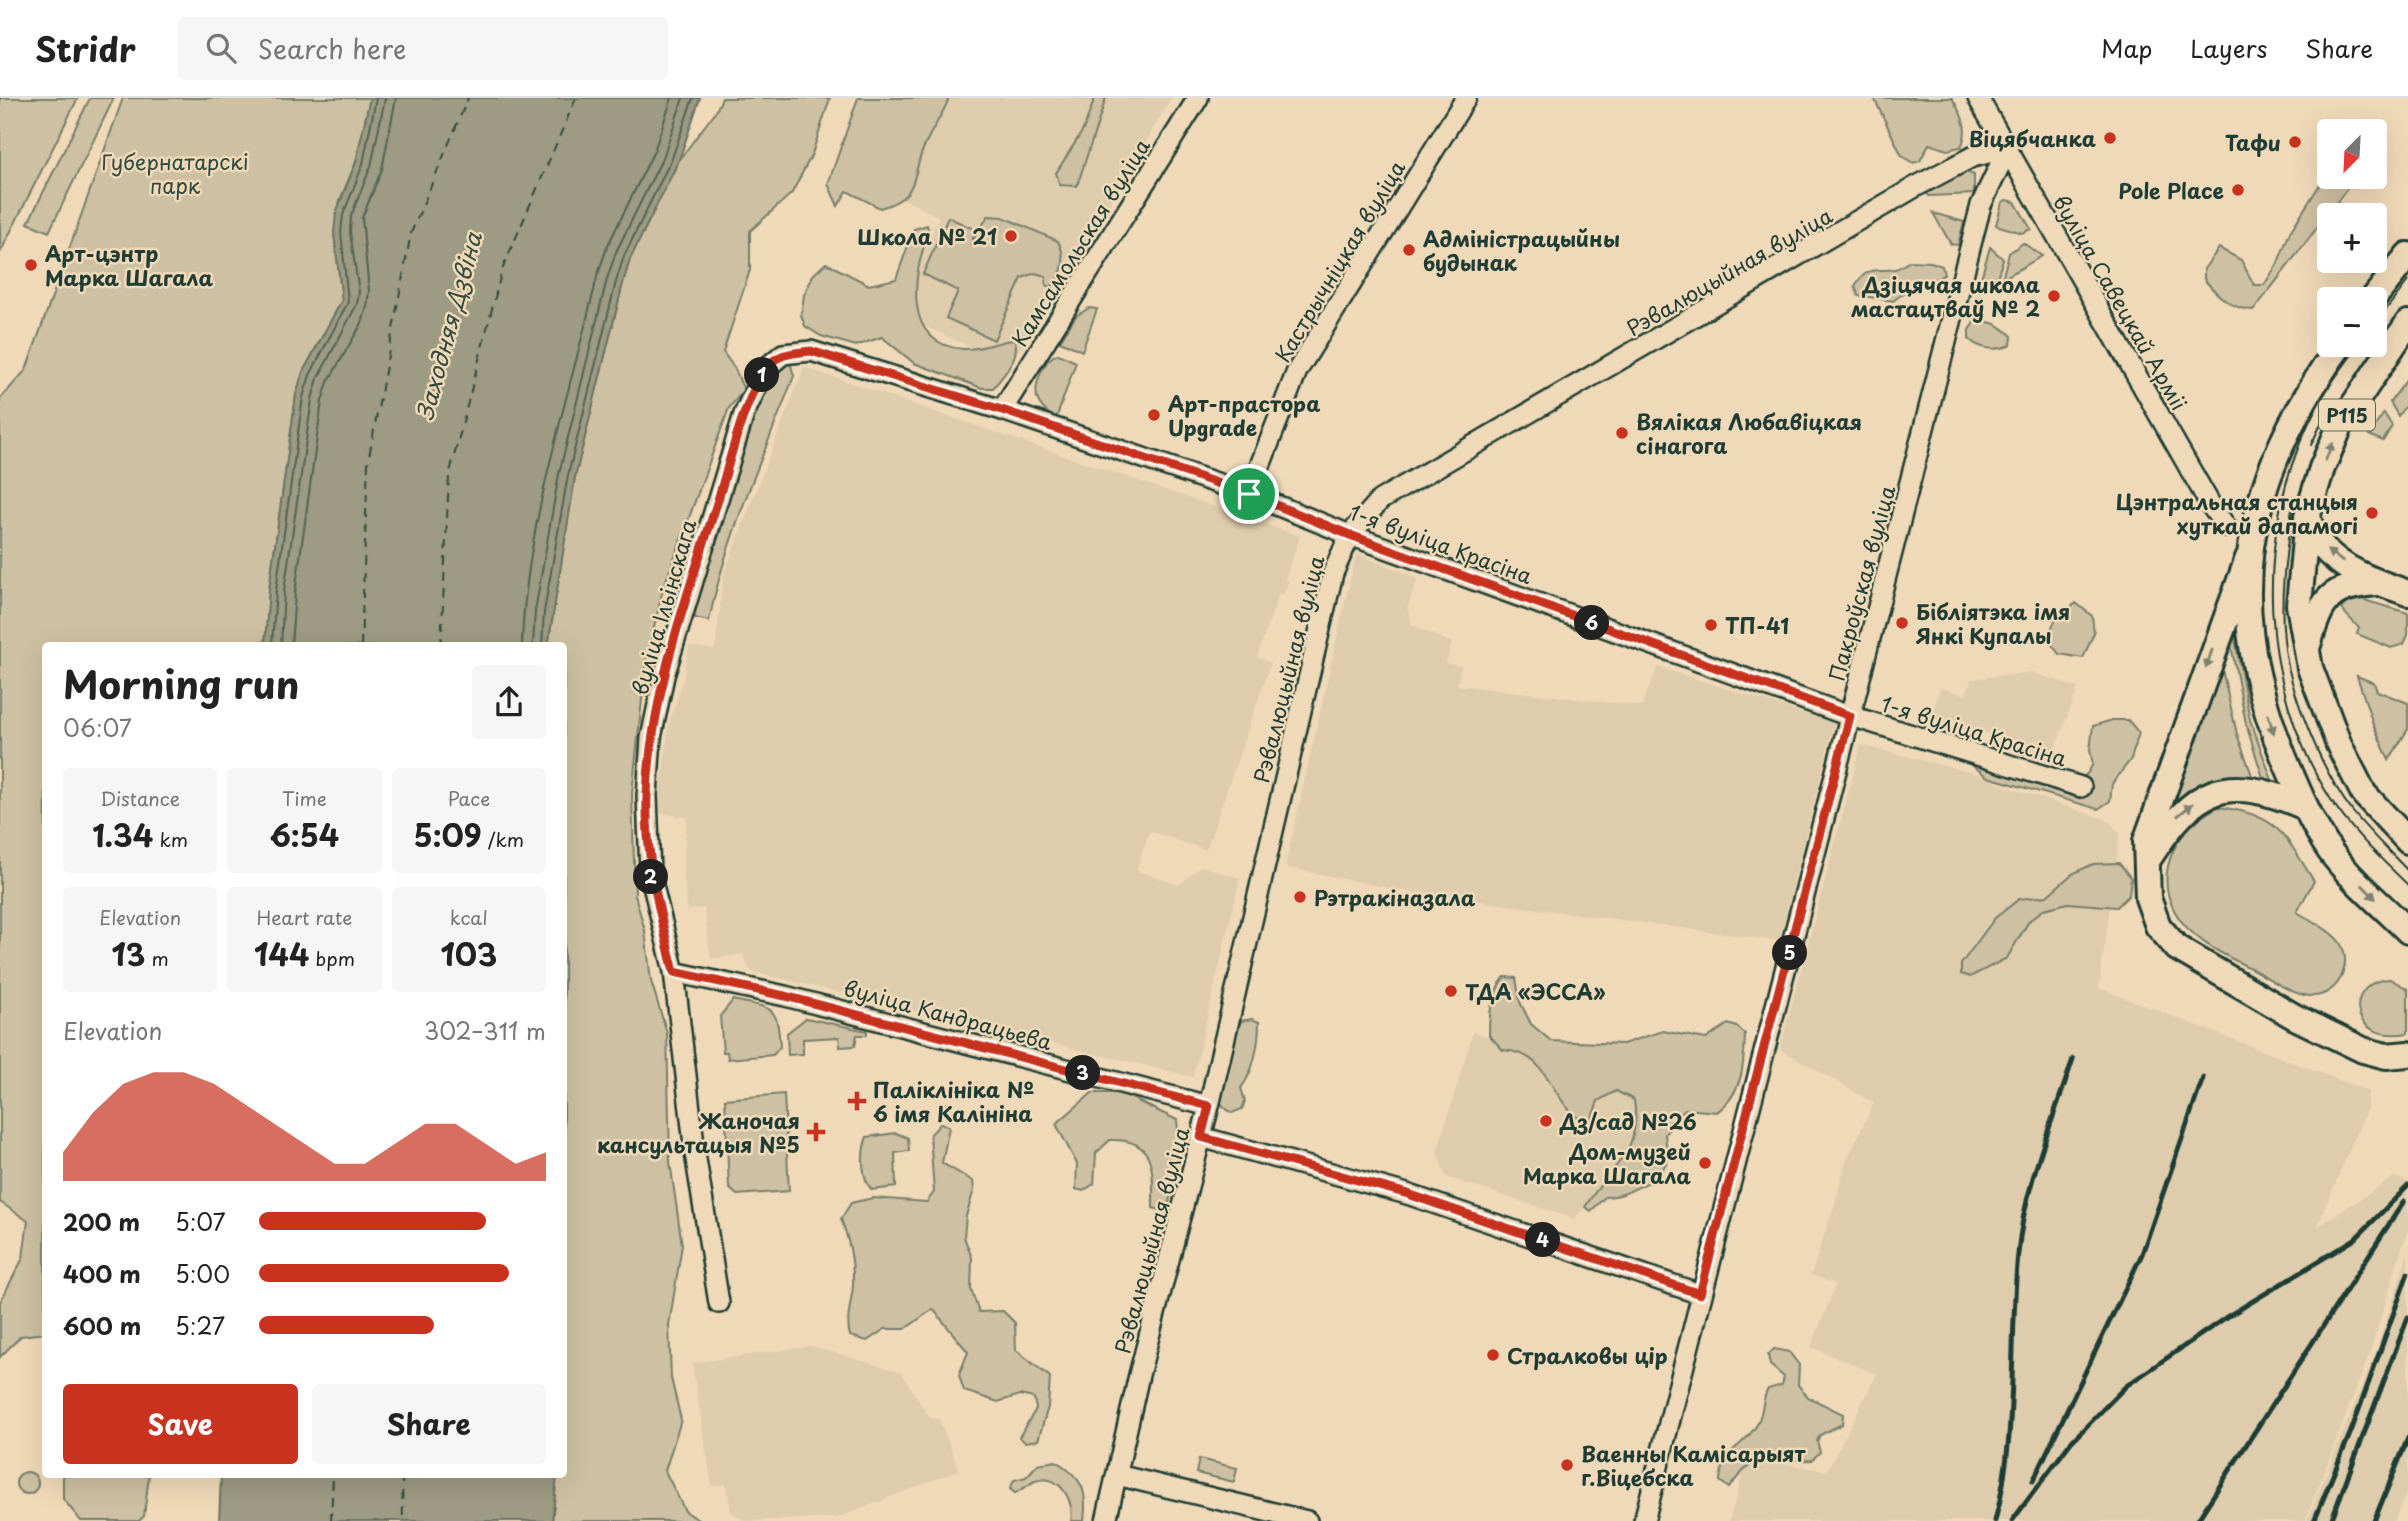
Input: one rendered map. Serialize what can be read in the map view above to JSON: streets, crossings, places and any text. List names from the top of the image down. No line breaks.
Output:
{"streets":{"main road":["Р115"],"street":["Камсамольская вуліца","Кастрычніцкая вуліца","Рэвалюцыйная вуліца","вуліца Савецкай Арміі","1-я вуліца Красіна","Пакроўская вуліца","вуліца Ільінскага","вуліца Кандрацьева"]},"crossings":[["Камсамольская вуліца","1-я вуліца Красіна"],["Кастрычніцкая вуліца","1-я вуліца Красіна"],["Рэвалюцыйная вуліца","вуліца Савецкай Арміі"],["Рэвалюцыйная вуліца","1-я вуліца Красіна"],["Рэвалюцыйная вуліца","Пакроўская вуліца"],["Рэвалюцыйная вуліца","вуліца Кандрацьева"],["вуліца Савецкай Арміі","Пакроўская вуліца"],["1-я вуліца Красіна","Пакроўская вуліца"],["1-я вуліца Красіна","вуліца Ільінскага"],["вуліца Ільінскага","вуліца Кандрацьева"]],"water":["Заходняя Дзвіна"],"parks":["Губернатарскі парк"],"places":{"other":["Віцябчанка","Тафи","Pole Place","Школа № 21","Адміністрацыйны будынак","Арт-цэнтр Марка Шагала","Дзіцячая школа мастацтваў № 2","Арт-прастора Upgrade","Вялікая Любавіцкая сінагога","Цэнтральная станцыя хуткай дапамогі","Бібліятэка імя Янкі Купалы","ТП-41","Рэтракіназала","ТДА «ЭССА»","Дз/сад №26","Дом-музей Марка Шагала","Стралковы цір","Ваенны Камісарыят г.Віцебска"],"health":["Паліклініка № 6 імя Калініна","Жаночая кансультацыя №5"]},"north":"bottom left","page":{"header":"Stridr","search":"Search here","nav":["Map","Layers","Share"],"map_buttons":["+","−"],"pins":["1","6","2","5","3","4"],"heading":["Morning run","06:07"],"stats":[["Distance","1.34 km"],["Time","6:54"],["Pace","5:09 /km"],["Elevation","13 m"],["Heart rate","144 bpm"],["kcal","103"]],"chart":["Elevation","302–311 m"],"list":[{"name":"200 m","note":"5:07"},{"name":"400 m","note":"5:00"},{"name":"600 m","note":"5:27"}],"buttons":["Save","Share"]}}
